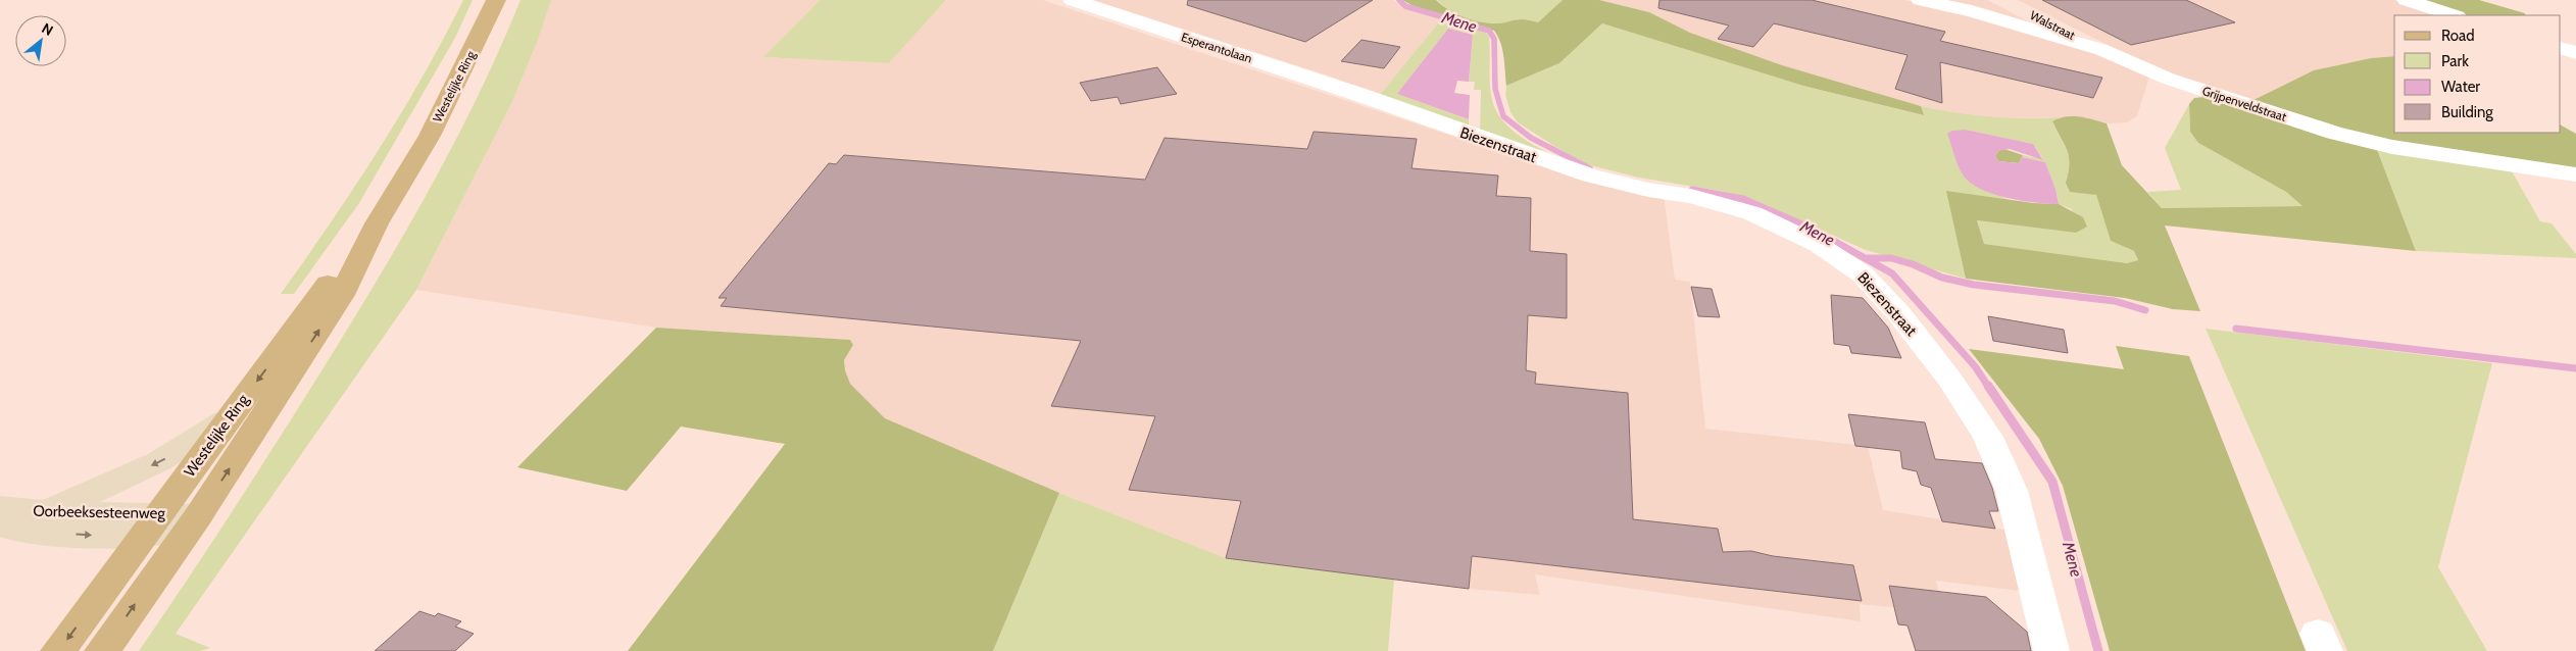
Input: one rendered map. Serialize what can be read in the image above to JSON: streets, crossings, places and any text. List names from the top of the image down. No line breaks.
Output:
{"streets":{"main road":["Westelijke Ring"],"street":["Walstraat","Esperantolaan","Grijpenveldstraat","Biezenstraat","Oorbeeksesteenweg"]},"crossings":[["Walstraat","Grijpenveldstraat"],["Esperantolaan","Biezenstraat"],["Westelijke Ring","Oorbeeksesteenweg"]],"water":["Mene"],"legend":["Road","Park","Water","Building"],"north":"top right"}
